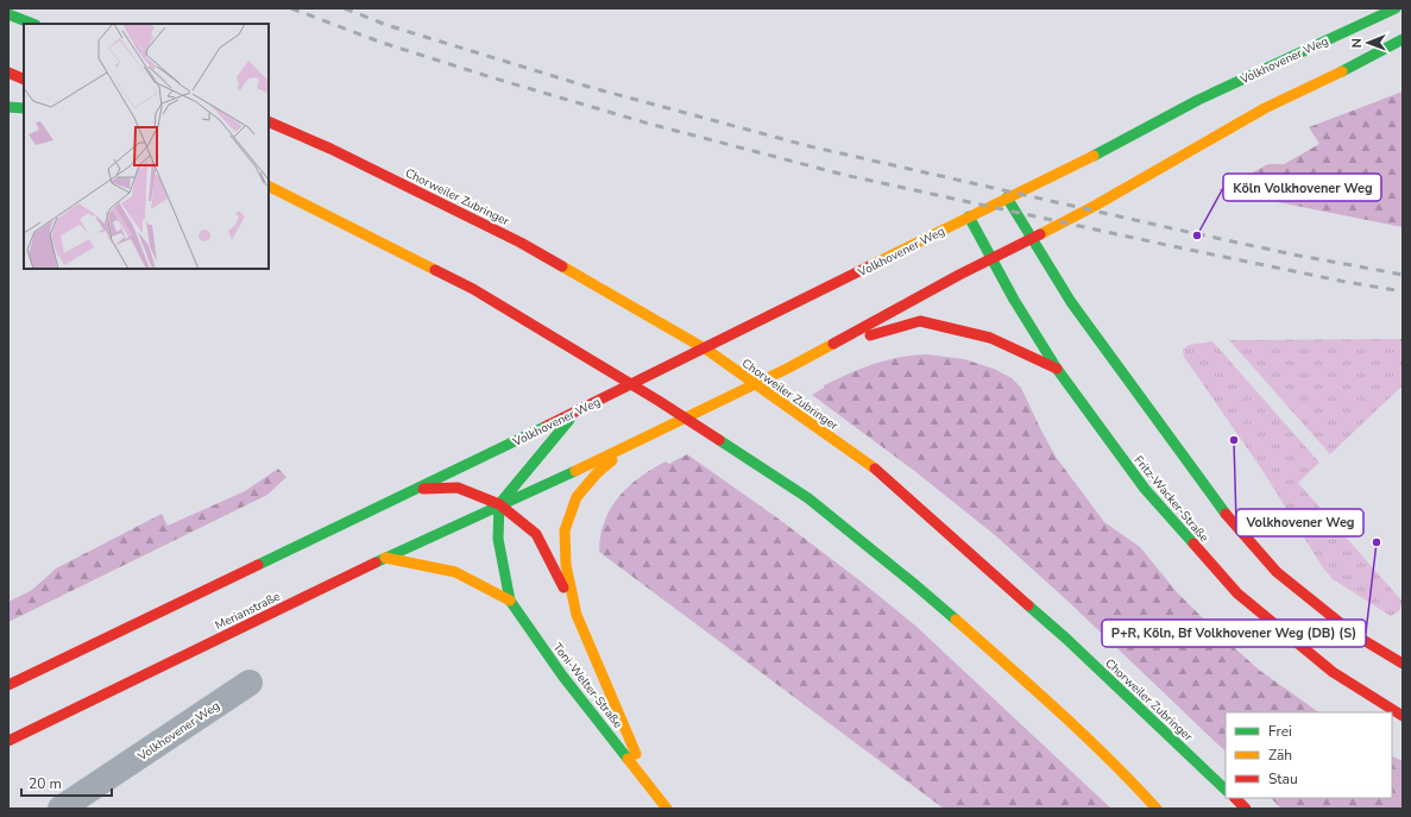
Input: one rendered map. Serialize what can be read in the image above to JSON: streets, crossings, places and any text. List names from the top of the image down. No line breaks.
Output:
{"streets":{"main road":["Volkhovener Weg","Chorweiler Zubringer","Fritz-Wacker-Straße","Merianstraße","Toni-Welter-Straße"]},"crossings":[["Volkhovener Weg","Fritz-Wacker-Straße"],["Volkhovener Weg","Toni-Welter-Straße"],["Merianstraße","Toni-Welter-Straße"]],"places":["Köln Volkhovener Weg","Volkhovener Weg","P+R, Köln, Bf Volkhovener Weg (DB) (S)"],"legend":["Frei","Zäh","Stau"],"scale_bar":"20 m","north":"left"}
